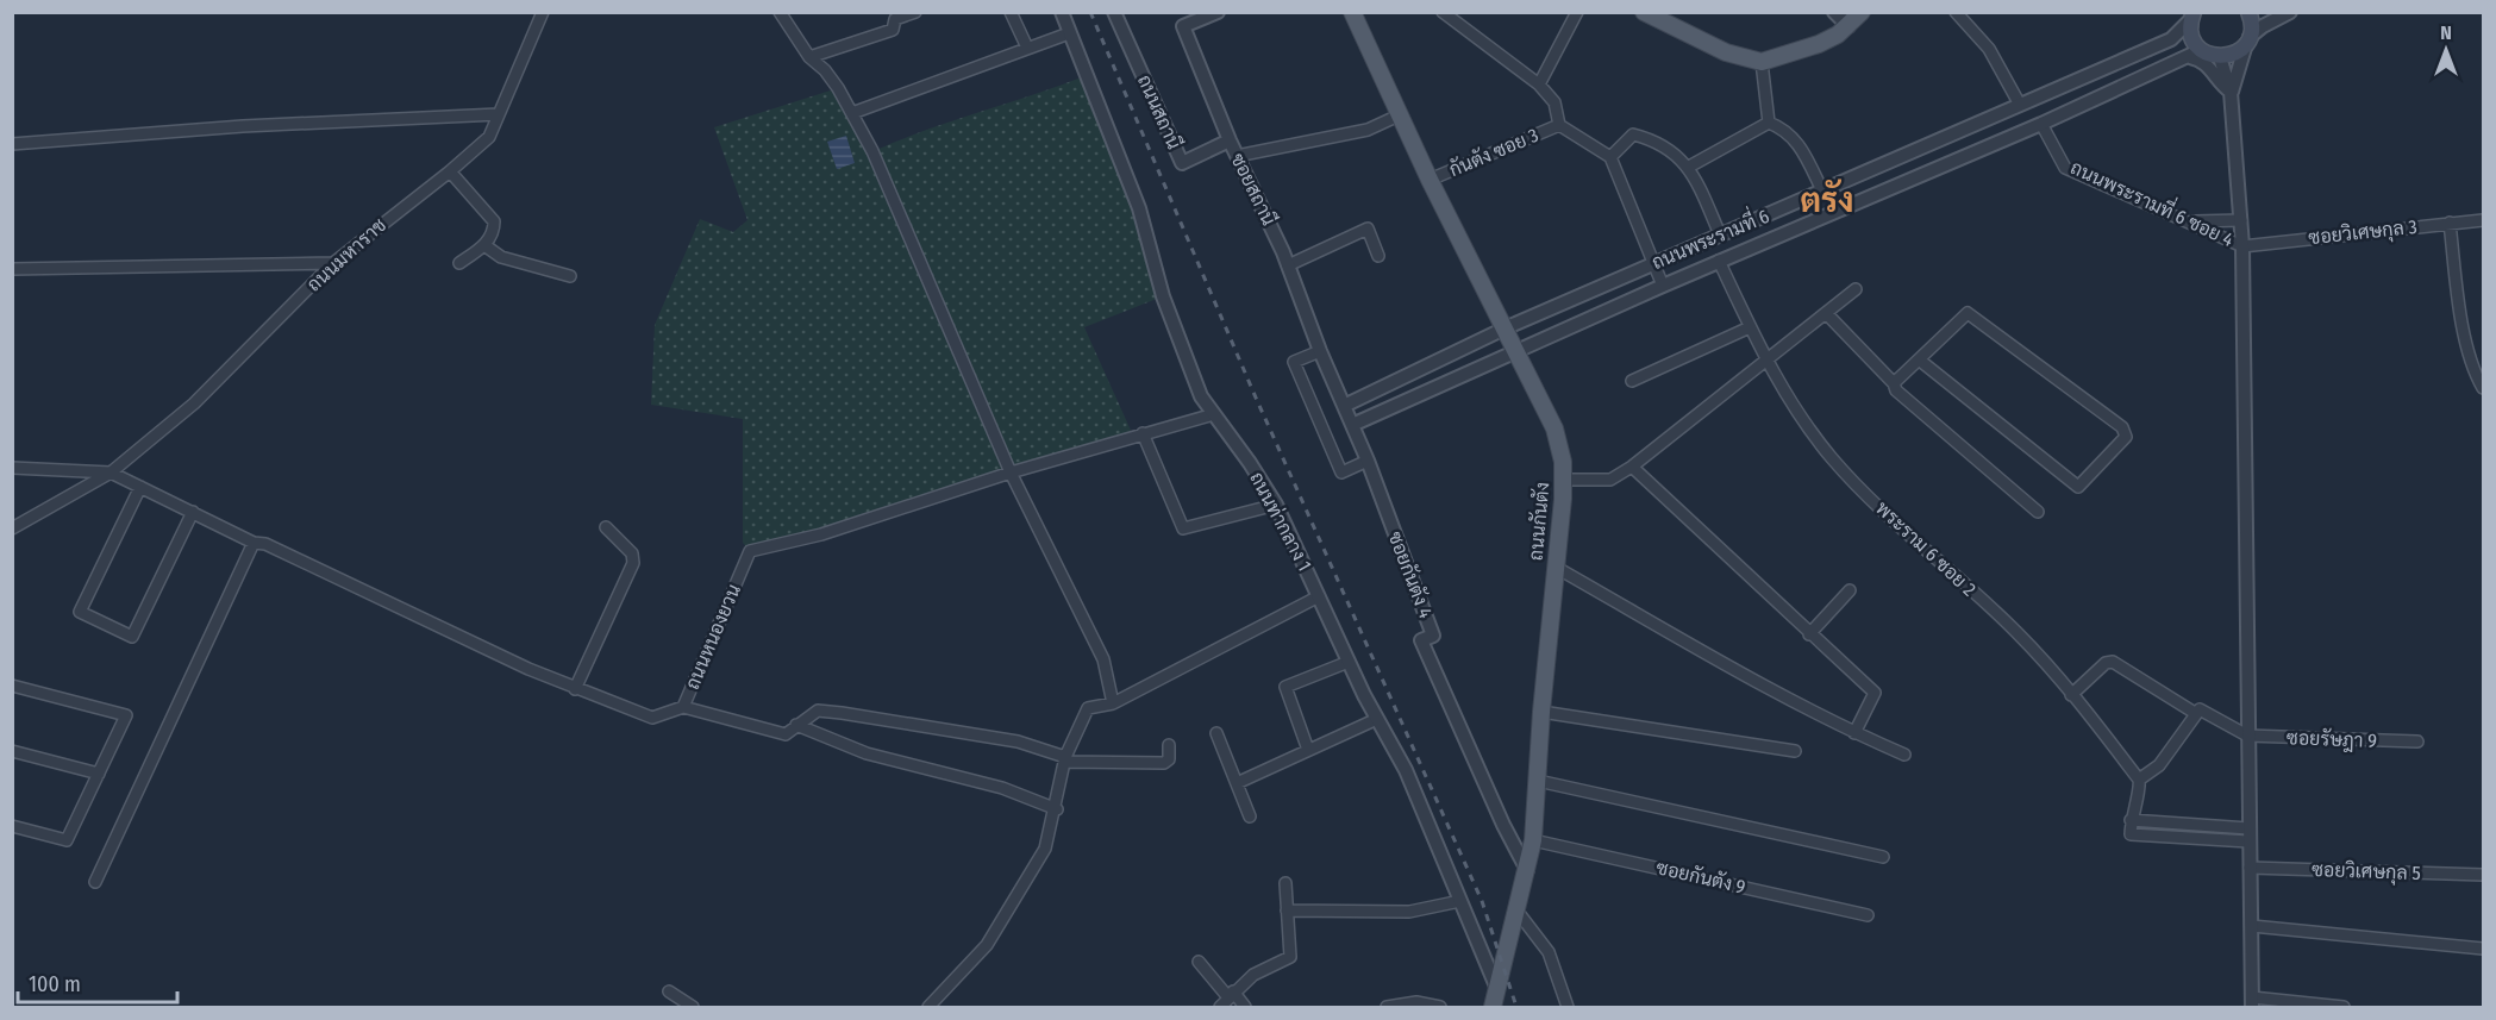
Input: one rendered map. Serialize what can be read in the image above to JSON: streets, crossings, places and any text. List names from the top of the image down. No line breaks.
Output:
{"streets":{"main road":["ถนนกันตัง"],"street":["ถนนสถานี","กันตัง ซอย 3","ซอยสถานี","ถนนพระรามที่ 6 ซอย 4","ซอยวิเศษกุล 3","ถนนพระรามที่ 6","ถนนมหาราช","ถนนท่ากลาง 1","พระราม 6 ซอย 2","ซอยกันตัง 4","ถนนหนองยวน","ซอยรัษฎา 9","ซอยวิเศษกุล 5","ซอยกันตัง 9"]},"crossings":[["ถนนสถานี","ซอยสถานี"],["กันตัง ซอย 3","ถนนกันตัง"],["ซอยสถานี","ซอยกันตัง 4"],["ถนนพระรามที่ 6 ซอย 4","ซอยวิเศษกุล 3"],["ถนนพระรามที่ 6 ซอย 4","ถนนพระรามที่ 6"],["ถนนพระรามที่ 6","ถนนกันตัง"],["ถนนพระรามที่ 6","พระราม 6 ซอย 2"],["ถนนพระรามที่ 6","ซอยกันตัง 4"],["ถนนมหาราช","ถนนหนองยวน"],["ถนนท่ากลาง 1","ถนนกันตัง"],["ถนนท่ากลาง 1","ถนนหนองยวน"],["ถนนกันตัง","ซอยกันตัง 4"],["ถนนกันตัง","ซอยกันตัง 9"]],"districts":["ตรัง"],"scale_bar":"100 m","north":"top"}
